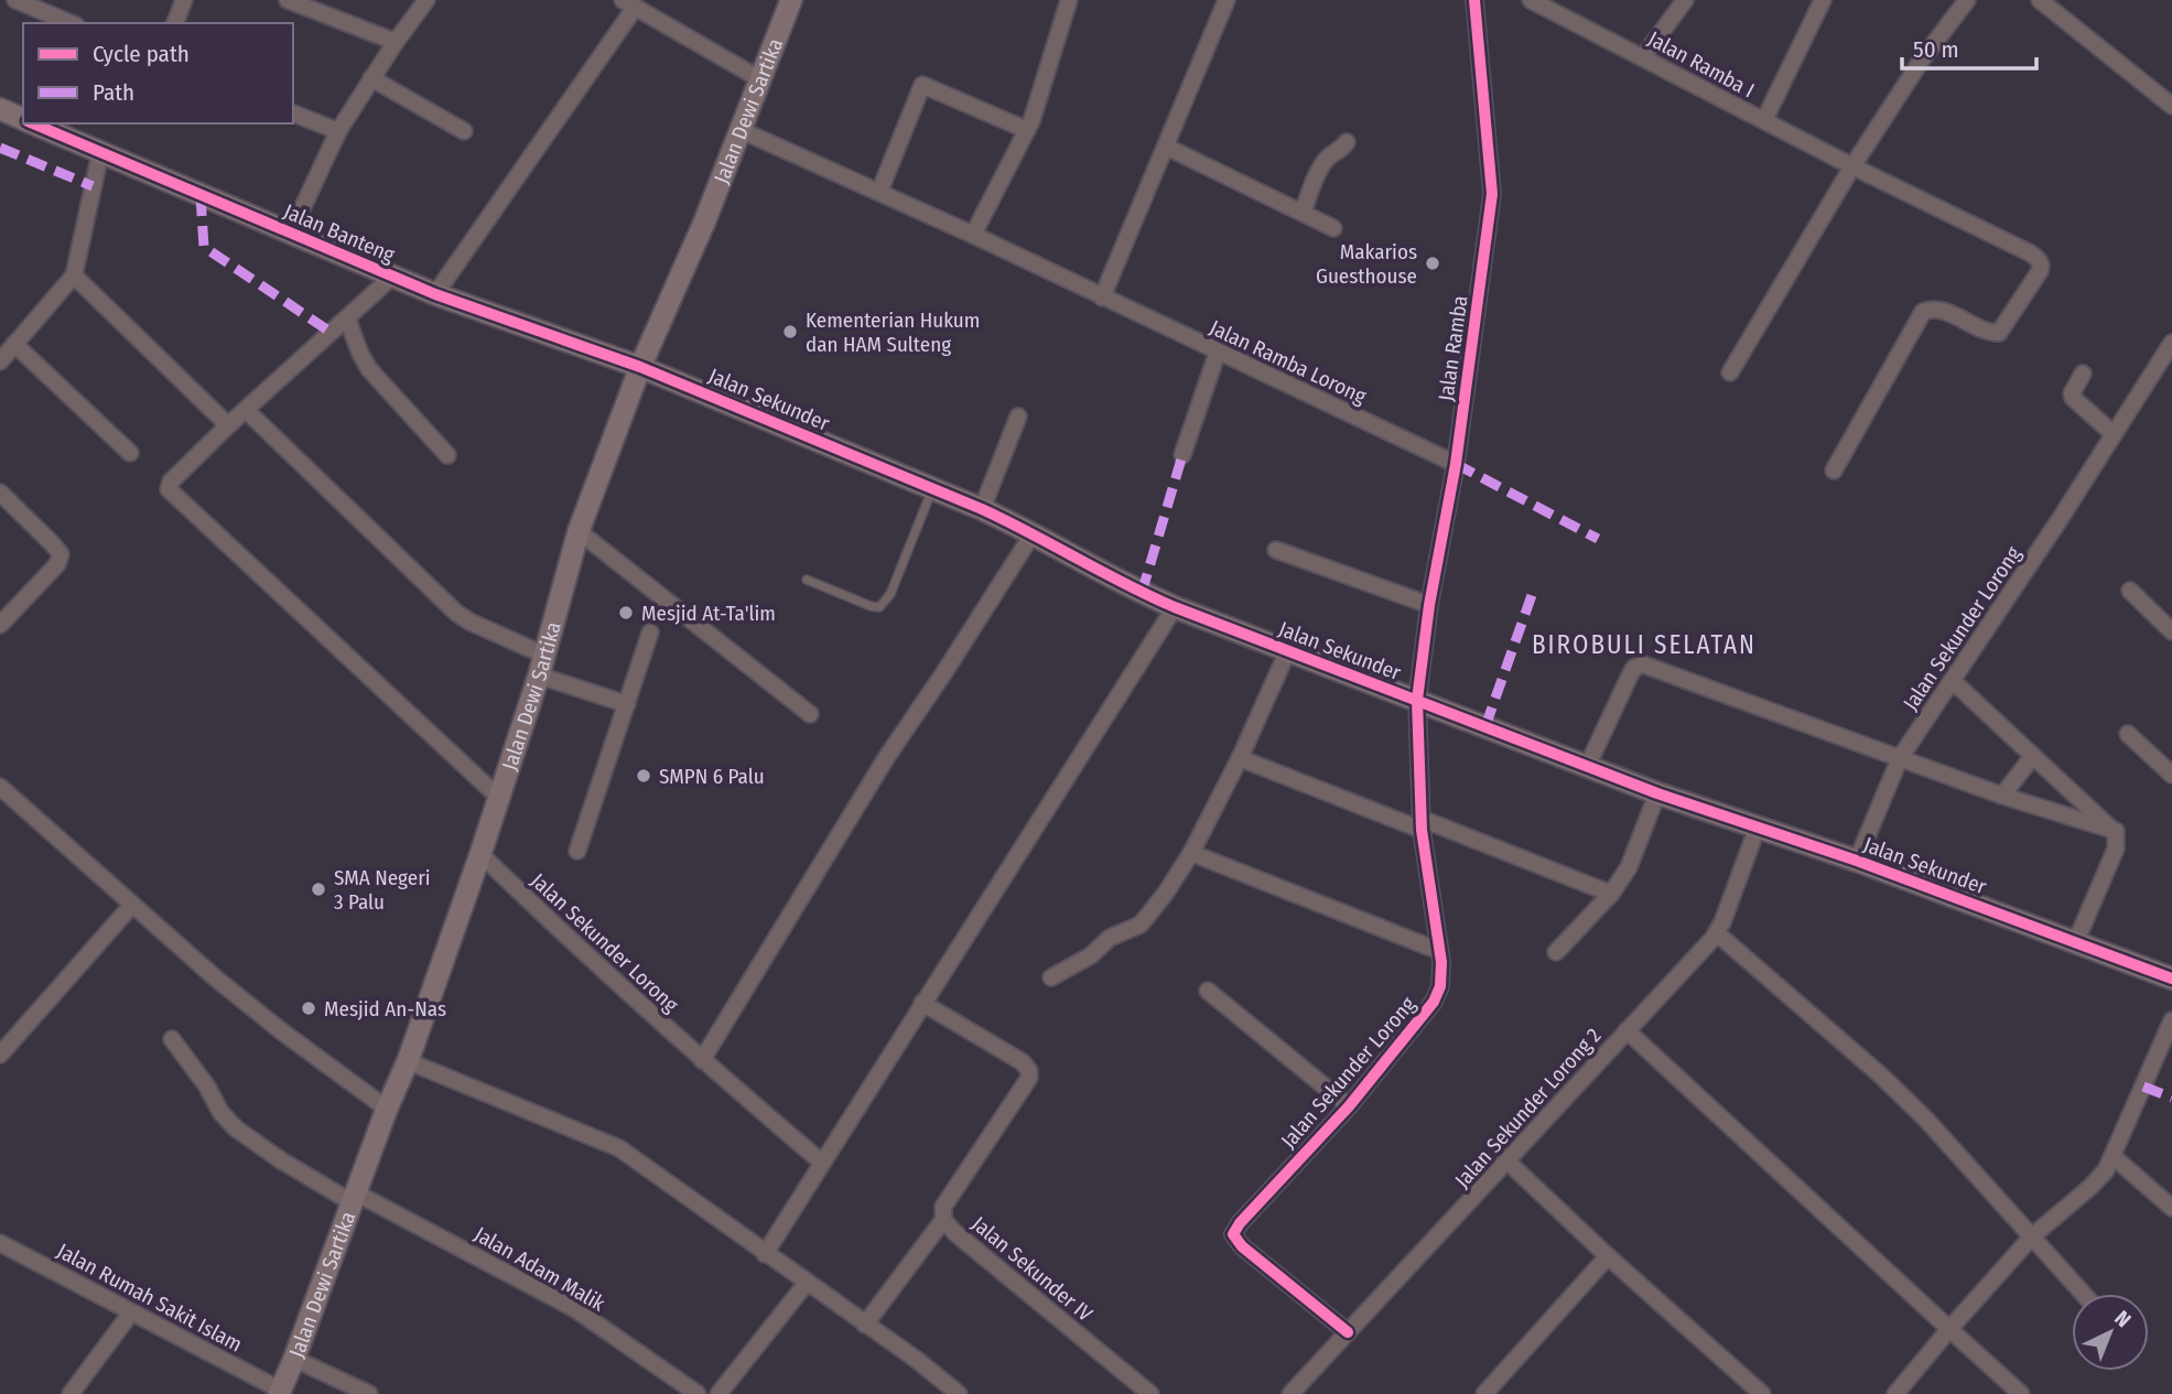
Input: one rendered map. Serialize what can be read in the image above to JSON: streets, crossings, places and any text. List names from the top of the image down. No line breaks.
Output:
{"streets":{"street":["Jalan Ramba I","Jalan Dewi Sartika","Jalan Banteng","Jalan Ramba","Jalan Ramba Lorong","Jalan Sekunder","Jalan Sekunder Lorong","Jalan Sekunder Lorong 2","Jalan Adam Malik","Jalan Sekunder IV","Jalan Rumah Sakit Islam"]},"crossings":[["Jalan Dewi Sartika","Jalan Banteng"],["Jalan Dewi Sartika","Jalan Ramba Lorong"],["Jalan Dewi Sartika","Jalan Sekunder"],["Jalan Dewi Sartika","Jalan Sekunder Lorong"],["Jalan Dewi Sartika","Jalan Adam Malik"],["Jalan Dewi Sartika","Jalan Rumah Sakit Islam"],["Jalan Banteng","Jalan Sekunder"],["Jalan Ramba","Jalan Ramba Lorong"],["Jalan Ramba","Jalan Sekunder"],["Jalan Ramba","Jalan Sekunder Lorong"],["Jalan Sekunder","Jalan Sekunder Lorong"],["Jalan Sekunder","Jalan Sekunder Lorong 2"],["Jalan Sekunder Lorong","Jalan Sekunder Lorong 2"]],"districts":["BIROBULI SELATAN"],"places":["Makarios Guesthouse","Kementerian Hukum dan HAM Sulteng","Mesjid At-Ta'lim","SMPN 6 Palu","SMA Negeri 3 Palu","Mesjid An-Nas"],"legend":["Cycle path","Path"],"scale_bar":"50 m","north":"top right"}
